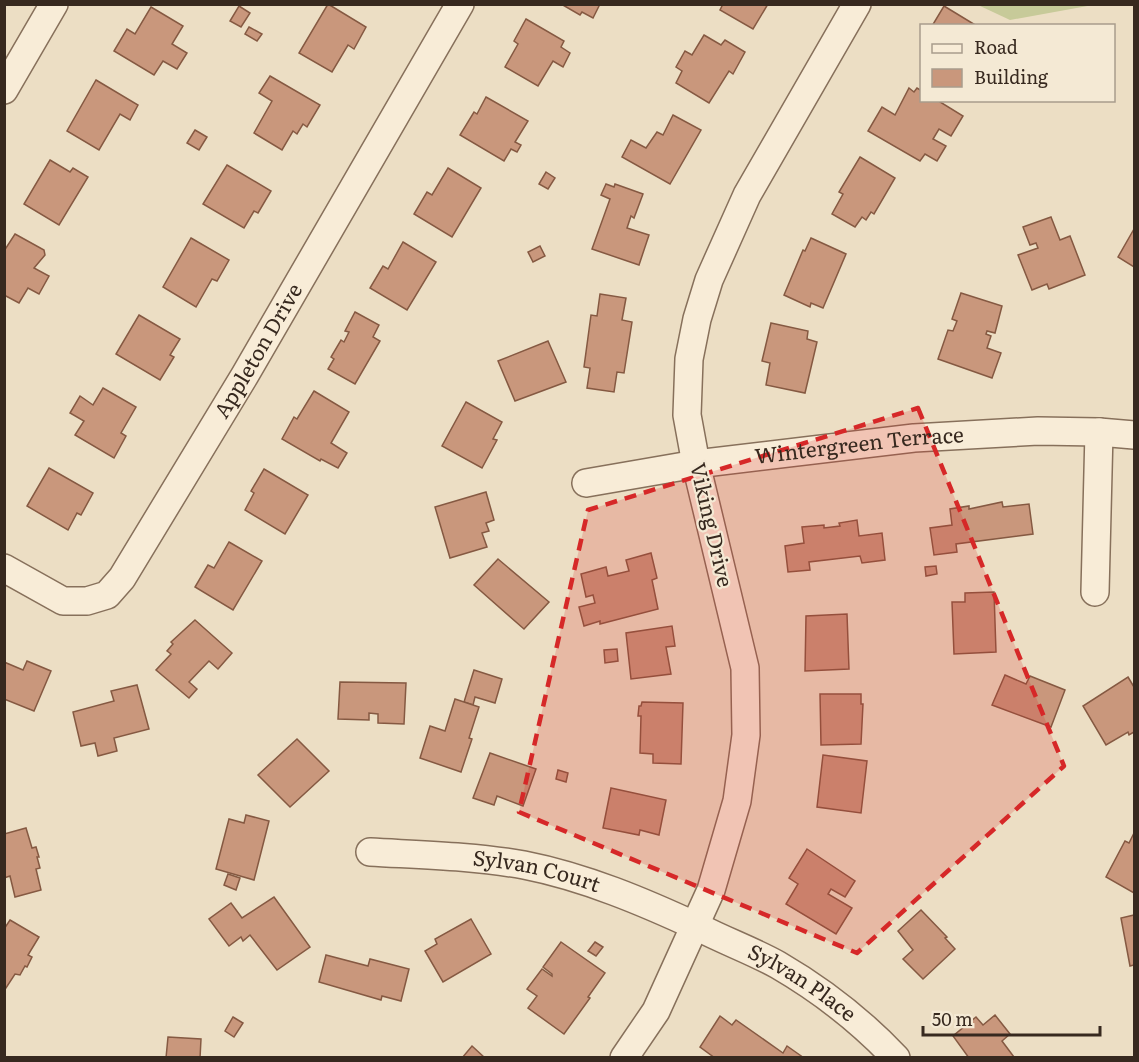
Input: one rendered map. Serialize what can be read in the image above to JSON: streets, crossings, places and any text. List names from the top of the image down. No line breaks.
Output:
{"streets":{"street":["Appleton Drive","Wintergreen Terrace","Viking Drive","Sylvan Court","Sylvan Place"]},"crossings":[["Wintergreen Terrace","Viking Drive"],["Viking Drive","Sylvan Court"],["Viking Drive","Sylvan Place"],["Sylvan Court","Sylvan Place"]],"legend":["Road","Building"],"scale_bar":"50 m"}
